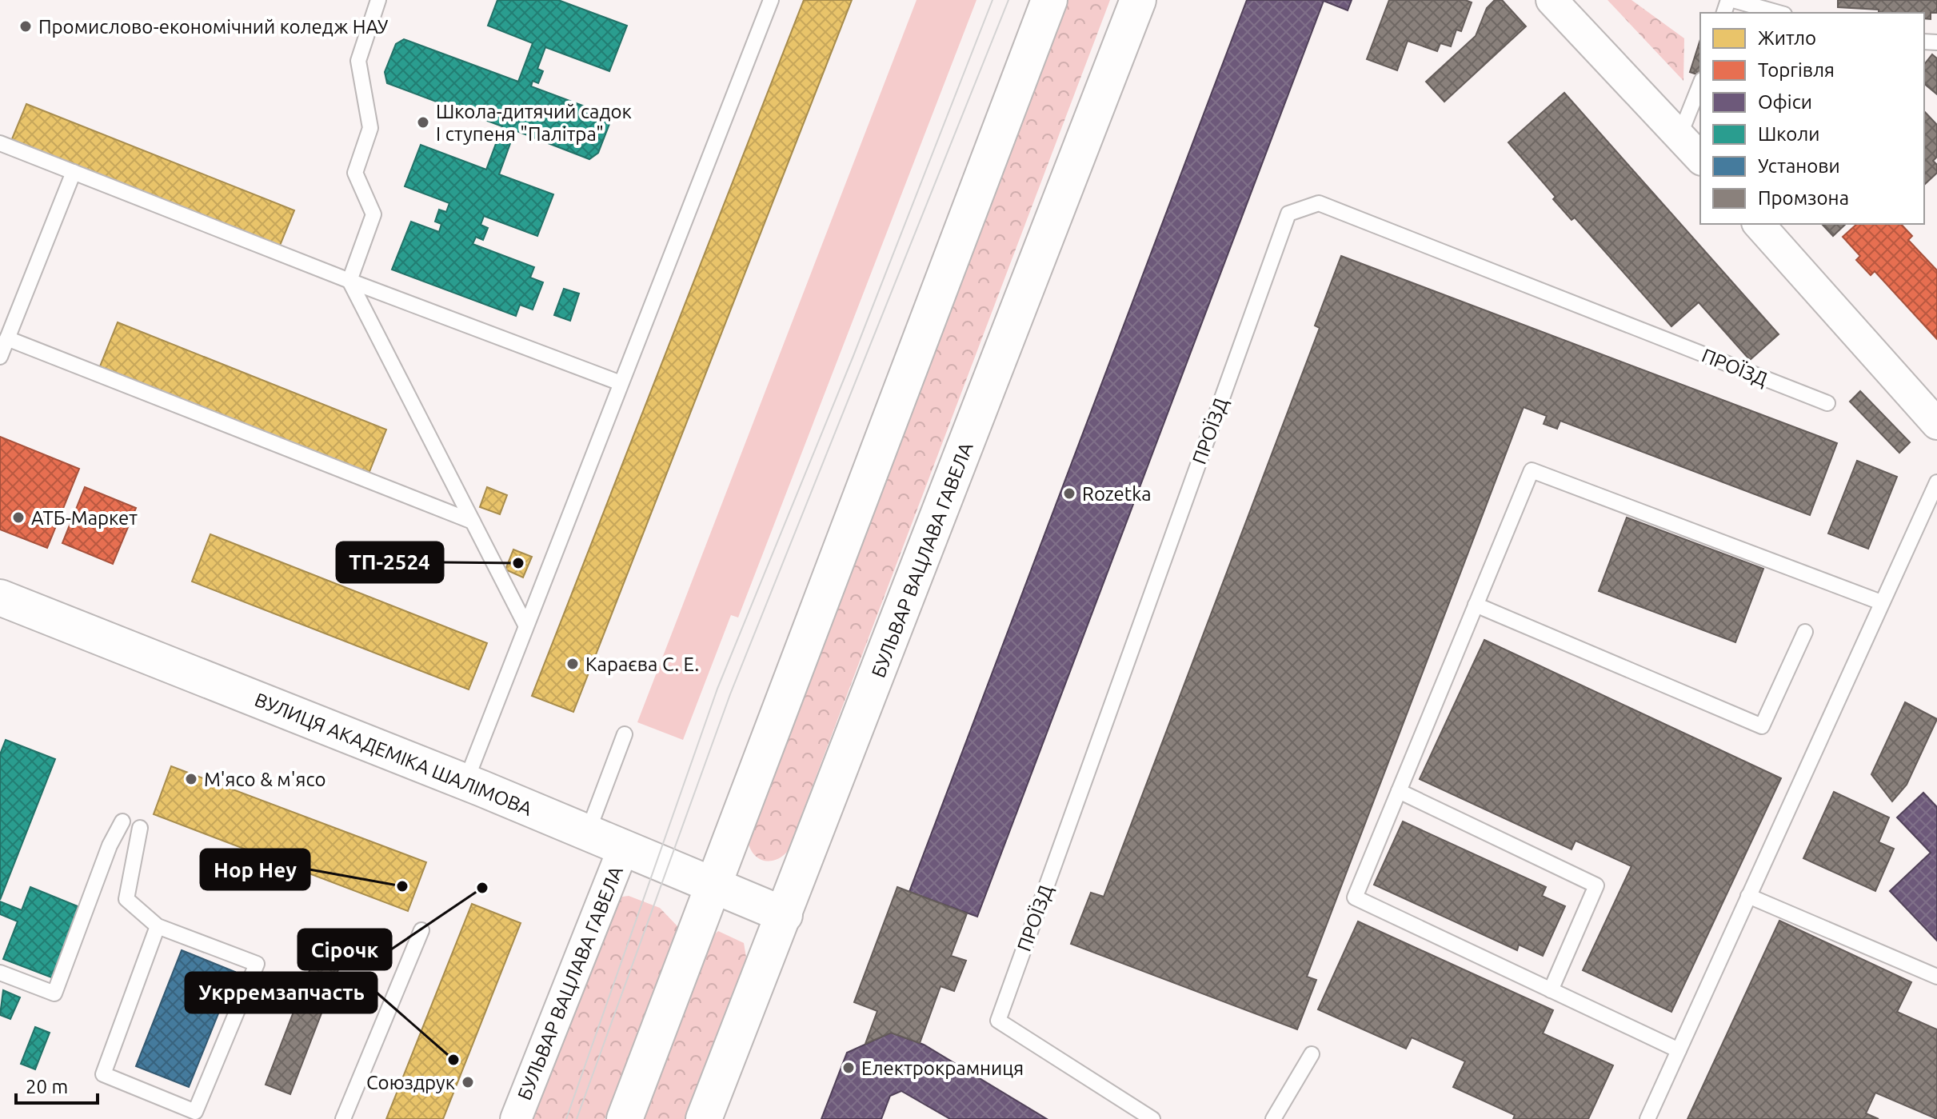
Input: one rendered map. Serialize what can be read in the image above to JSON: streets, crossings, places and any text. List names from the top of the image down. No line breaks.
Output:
{"streets":{"main road":["БУЛЬВАР ВАЦЛАВА ГАВЕЛА","ВУЛИЦЯ АКАДЕМІКА ШАЛІМОВА"],"lane":["ПРОЇЗД"]},"crossings":[["БУЛЬВАР ВАЦЛАВА ГАВЕЛА","ВУЛИЦЯ АКАДЕМІКА ШАЛІМОВА"]],"places":["Промислово-економічний коледж НАУ","Школа-дитячий садок І ступеня \"Палітра\"","Rozetka","АТБ-Маркет","ТП-2524","Караєва С. Е.","М'ясо & м'ясо","Hop Hey","Сірочк","Укрремзапчасть","Електрокрамниця","Союздрук"],"legend":["Житло","Торгівля","Офіси","Школи","Установи","Промзона"],"scale_bar":"20 m"}
